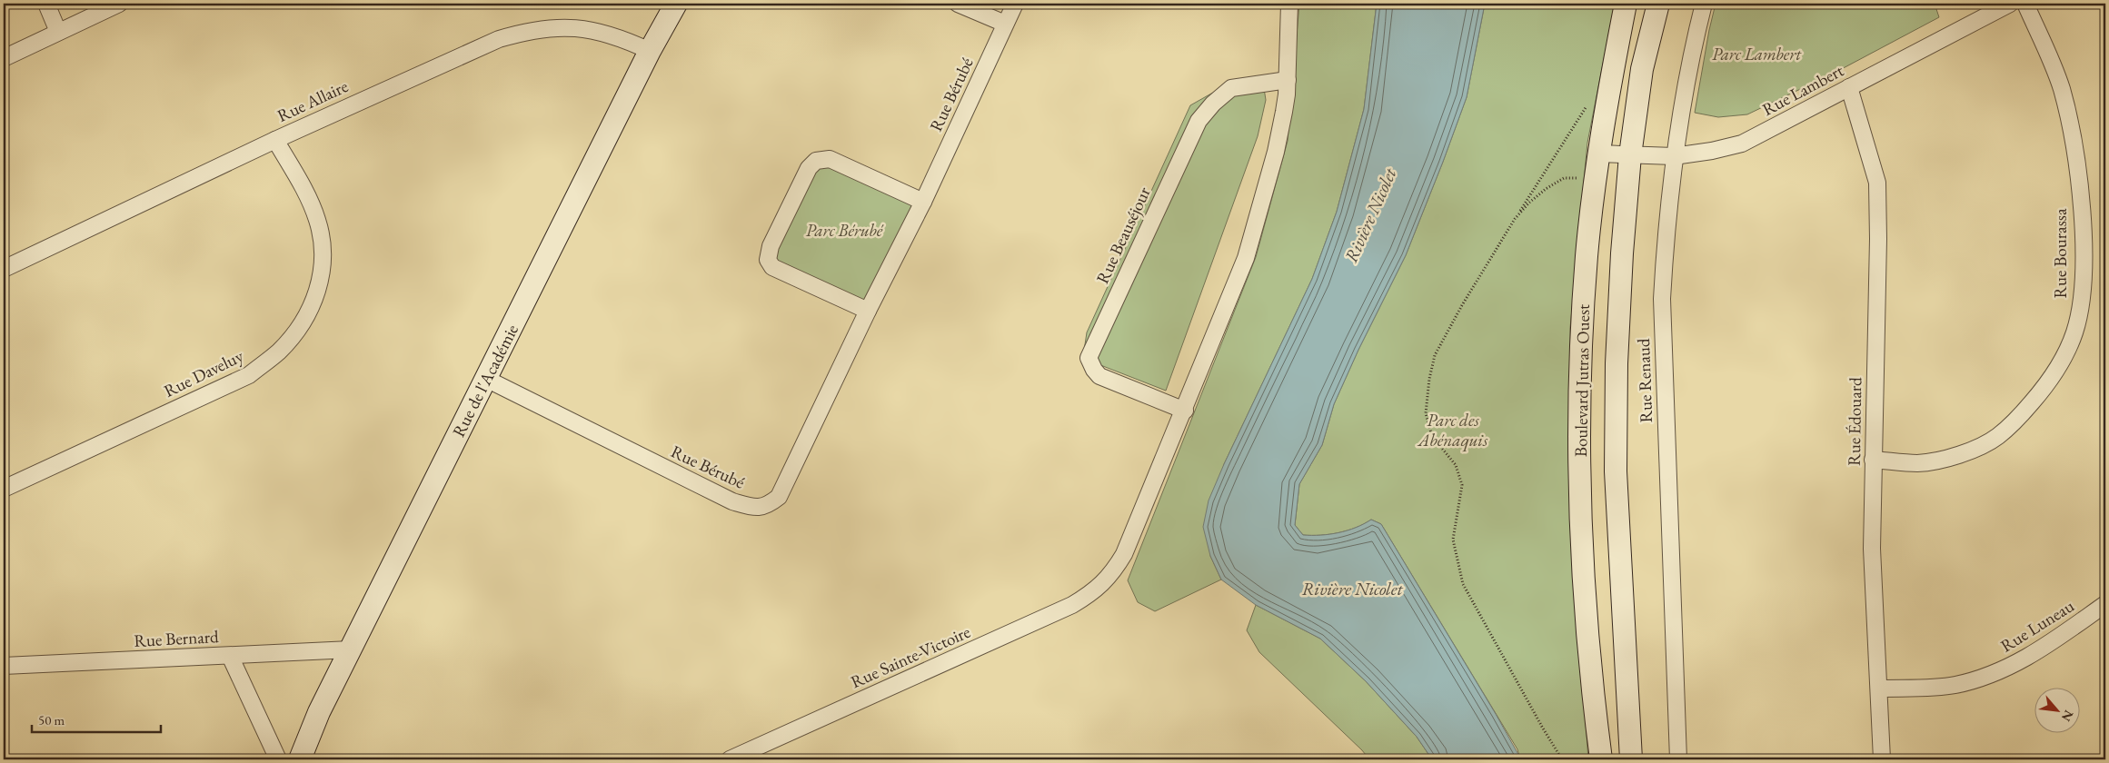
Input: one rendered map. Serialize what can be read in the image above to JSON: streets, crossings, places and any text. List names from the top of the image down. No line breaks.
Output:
{"streets":{"main road":["Rue de l'Académie","Boulevard Jutras Ouest"],"street":["Rue Lambert","Rue Bérubé","Rue Allaire","Rue Beauséjour","Rue Bourassa","Rue Daveluy","Rue Renaud","Rue Édouard","Rue Luneau","Rue Bernard","Rue Sainte-Victoire"]},"crossings":[["Rue Lambert","Boulevard Jutras Ouest"],["Rue Lambert","Rue Renaud"],["Rue Lambert","Rue Édouard"],["Rue Bérubé","Rue de l'Académie"],["Rue Allaire","Rue Daveluy"],["Rue Allaire","Rue de l'Académie"],["Rue Beauséjour","Rue Sainte-Victoire"],["Rue Bourassa","Rue Édouard"],["Rue de l'Académie","Rue Bernard"],["Rue Édouard","Rue Luneau"]],"water":["Rivière Nicolet"],"parks":["Parc Lambert","Parc Bérubé","Parc des Abénaquis"],"scale_bar":"50 m","north":"bottom right"}
